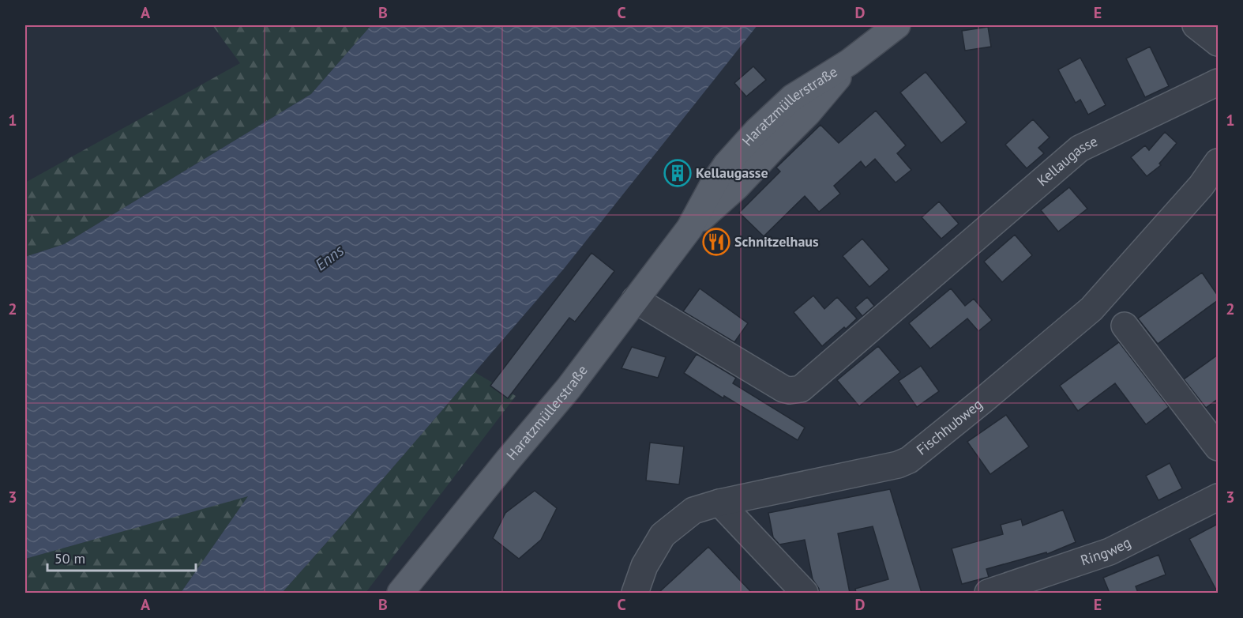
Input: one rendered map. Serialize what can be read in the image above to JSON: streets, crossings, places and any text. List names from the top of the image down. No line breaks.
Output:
{"streets":{"main road":["Haratzmüllerstraße"],"street":["Kellaugasse","Fischhubweg","Ringweg"]},"crossings":[["Haratzmüllerstraße","Kellaugasse"]],"water":["Enns"],"places":{"building":["Kellaugasse"],"restaurant":["Schnitzelhaus"]},"scale_bar":"50 m","grid":{"columns":["A","B","C","D","E"],"rows":["1","2","3"]}}
